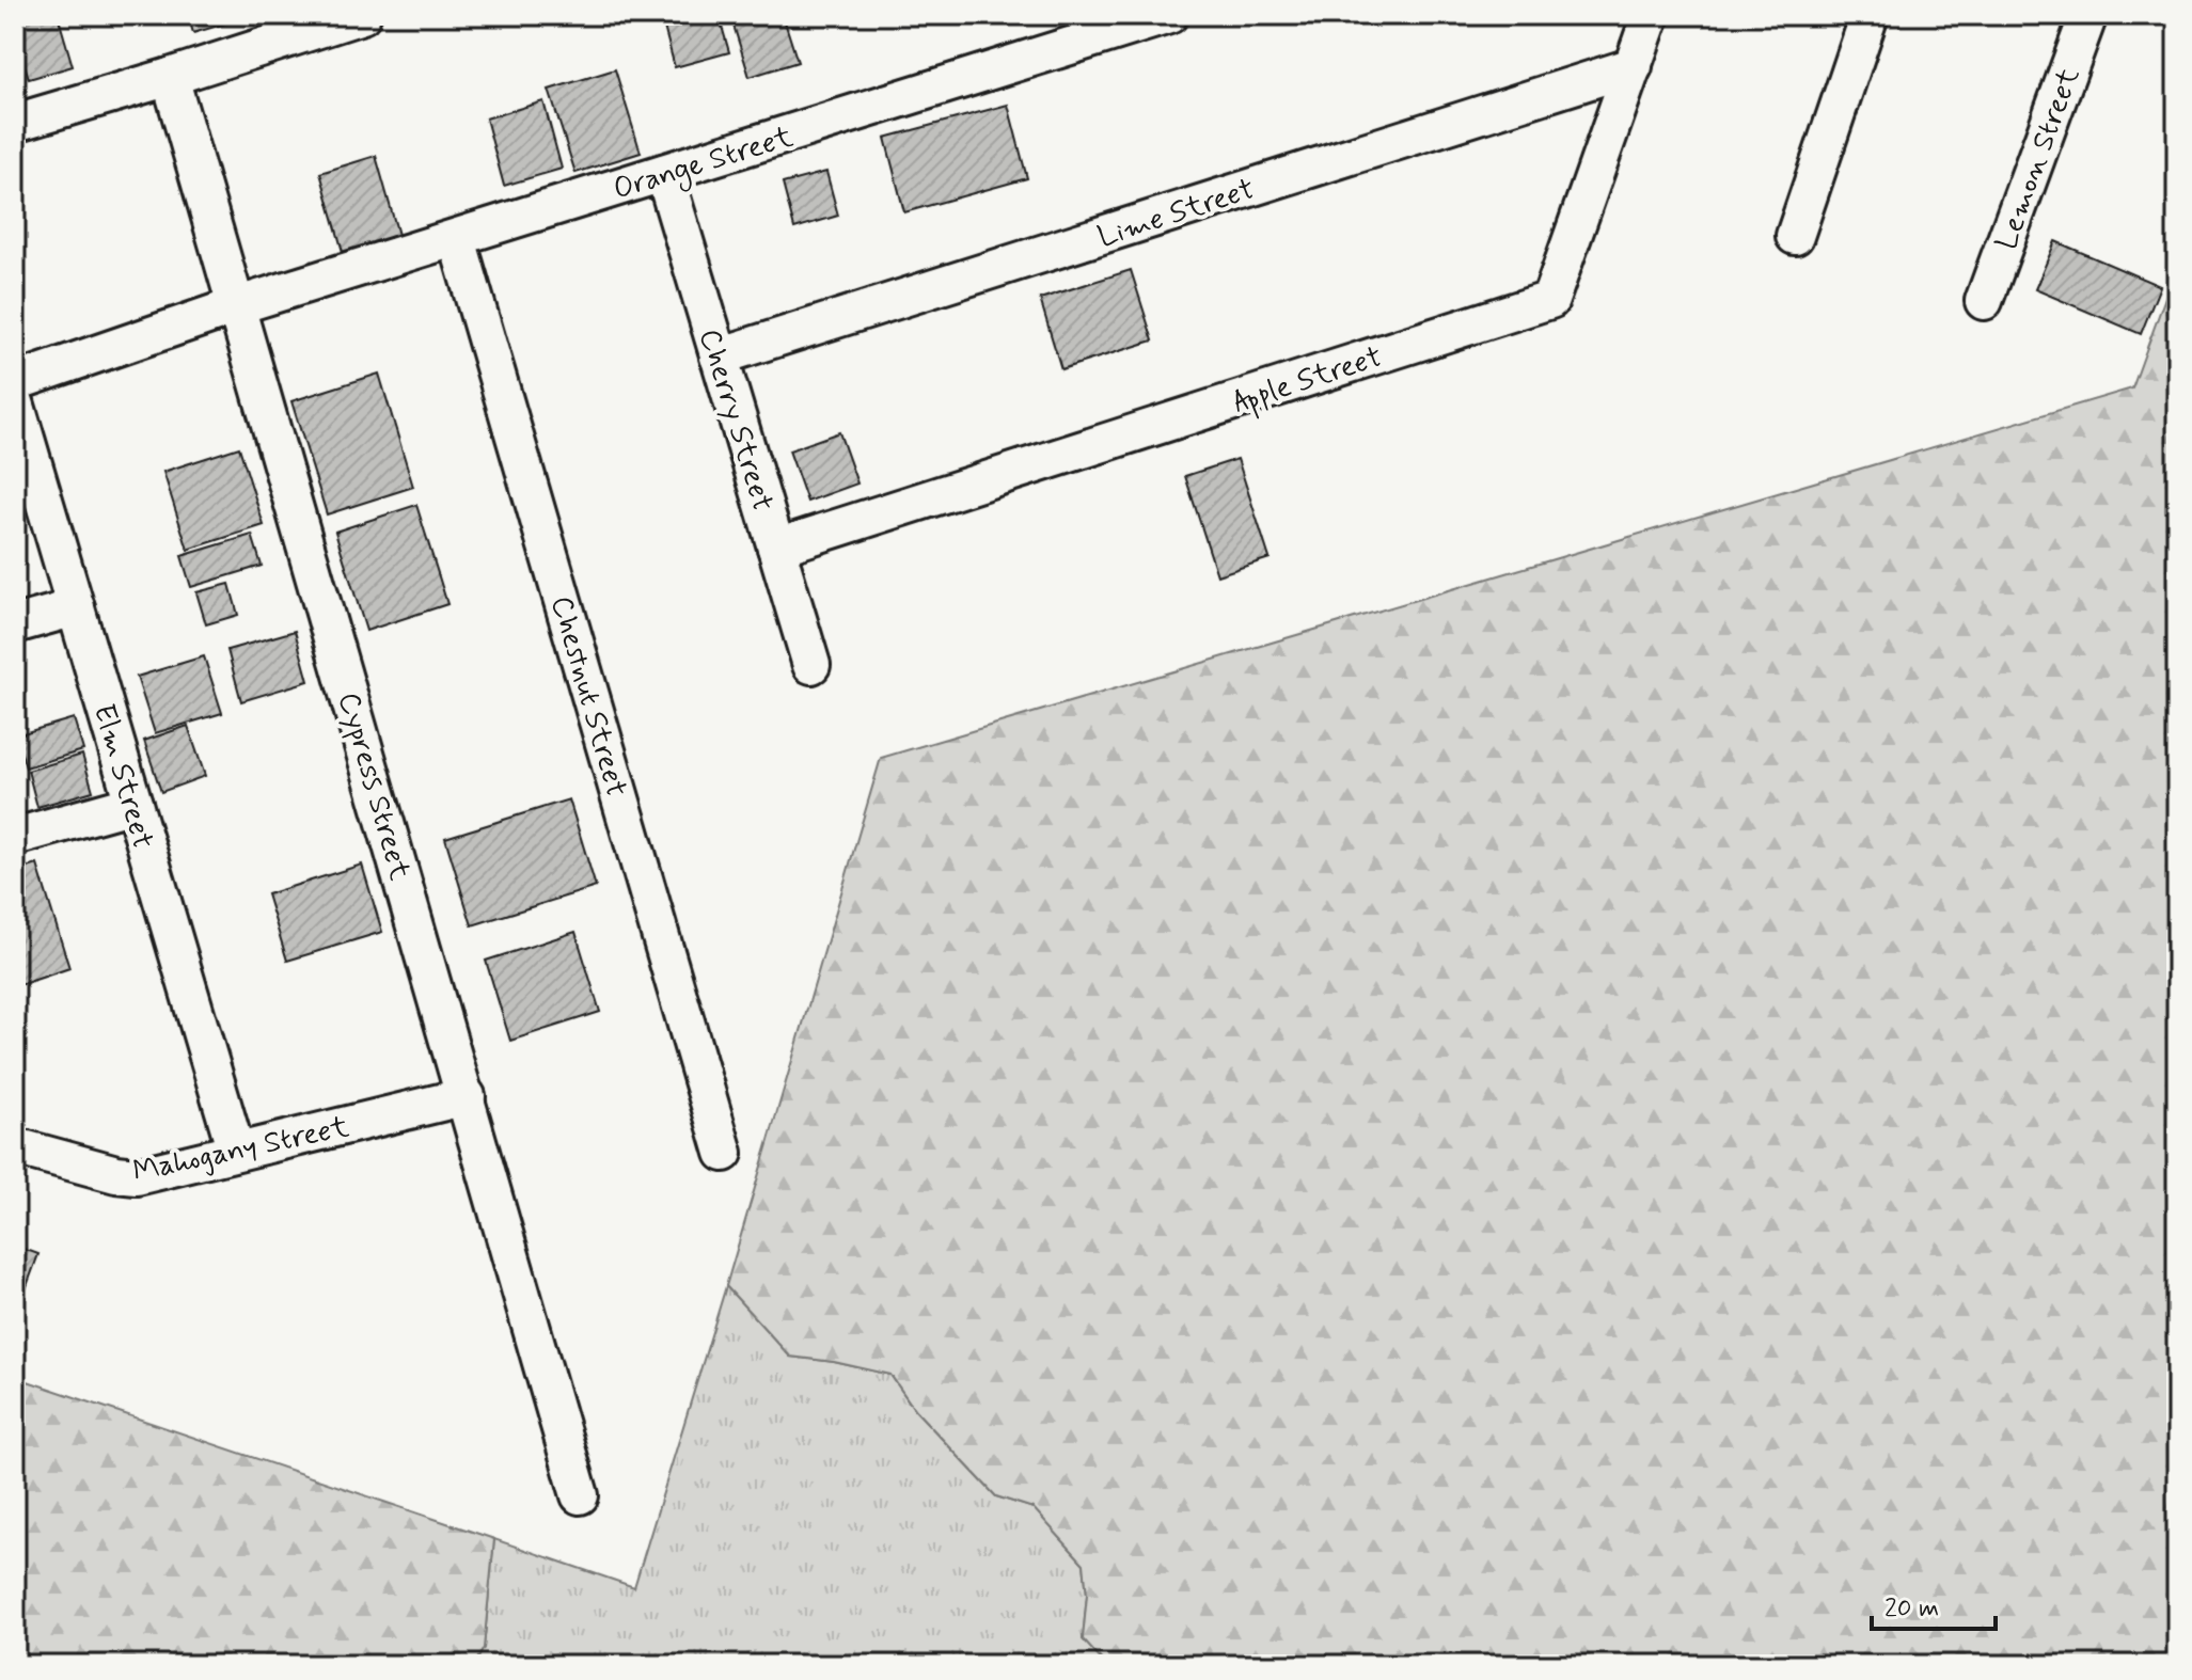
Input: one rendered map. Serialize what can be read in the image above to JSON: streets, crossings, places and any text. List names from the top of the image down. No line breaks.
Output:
{"streets":{"street":["Lemon Street","Orange Street","Lime Street","Apple Street","Cherry Street","Chestnut Street","Elm Street","Cypress Street","Mahogany Street"]},"crossings":[["Orange Street","Cherry Street"],["Orange Street","Chestnut Street"],["Orange Street","Cypress Street"],["Lime Street","Apple Street"],["Lime Street","Cherry Street"],["Apple Street","Cherry Street"],["Elm Street","Mahogany Street"],["Cypress Street","Mahogany Street"]],"scale_bar":"20 m"}
